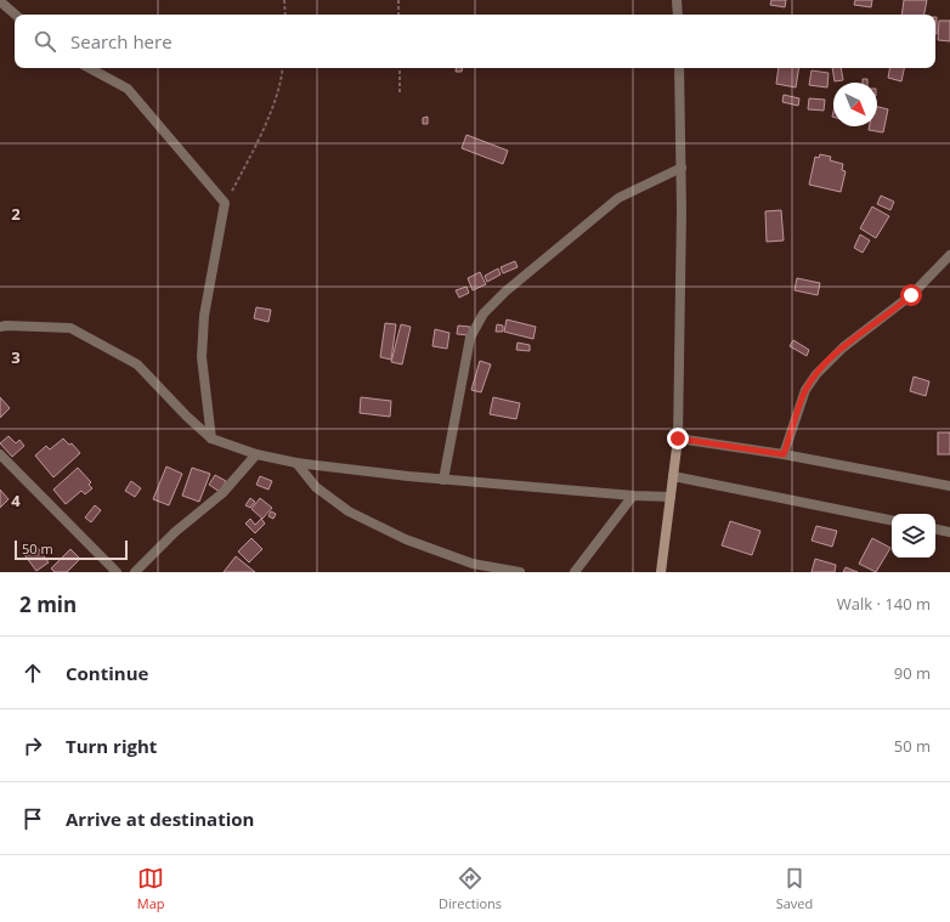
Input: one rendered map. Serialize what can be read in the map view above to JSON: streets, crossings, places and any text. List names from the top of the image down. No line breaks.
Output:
{"scale_bar":"50 m","north":"bottom right","page":{"search":"Search here","scale":"50 m","heading":["2 min","Walk · 140 m"],"list":[["Continue","90 m"],["Turn right","50 m"],"Arrive at destination"],"nav":["Map","Directions","Saved"]},"grid":{"rows":["2","3","4"]}}
